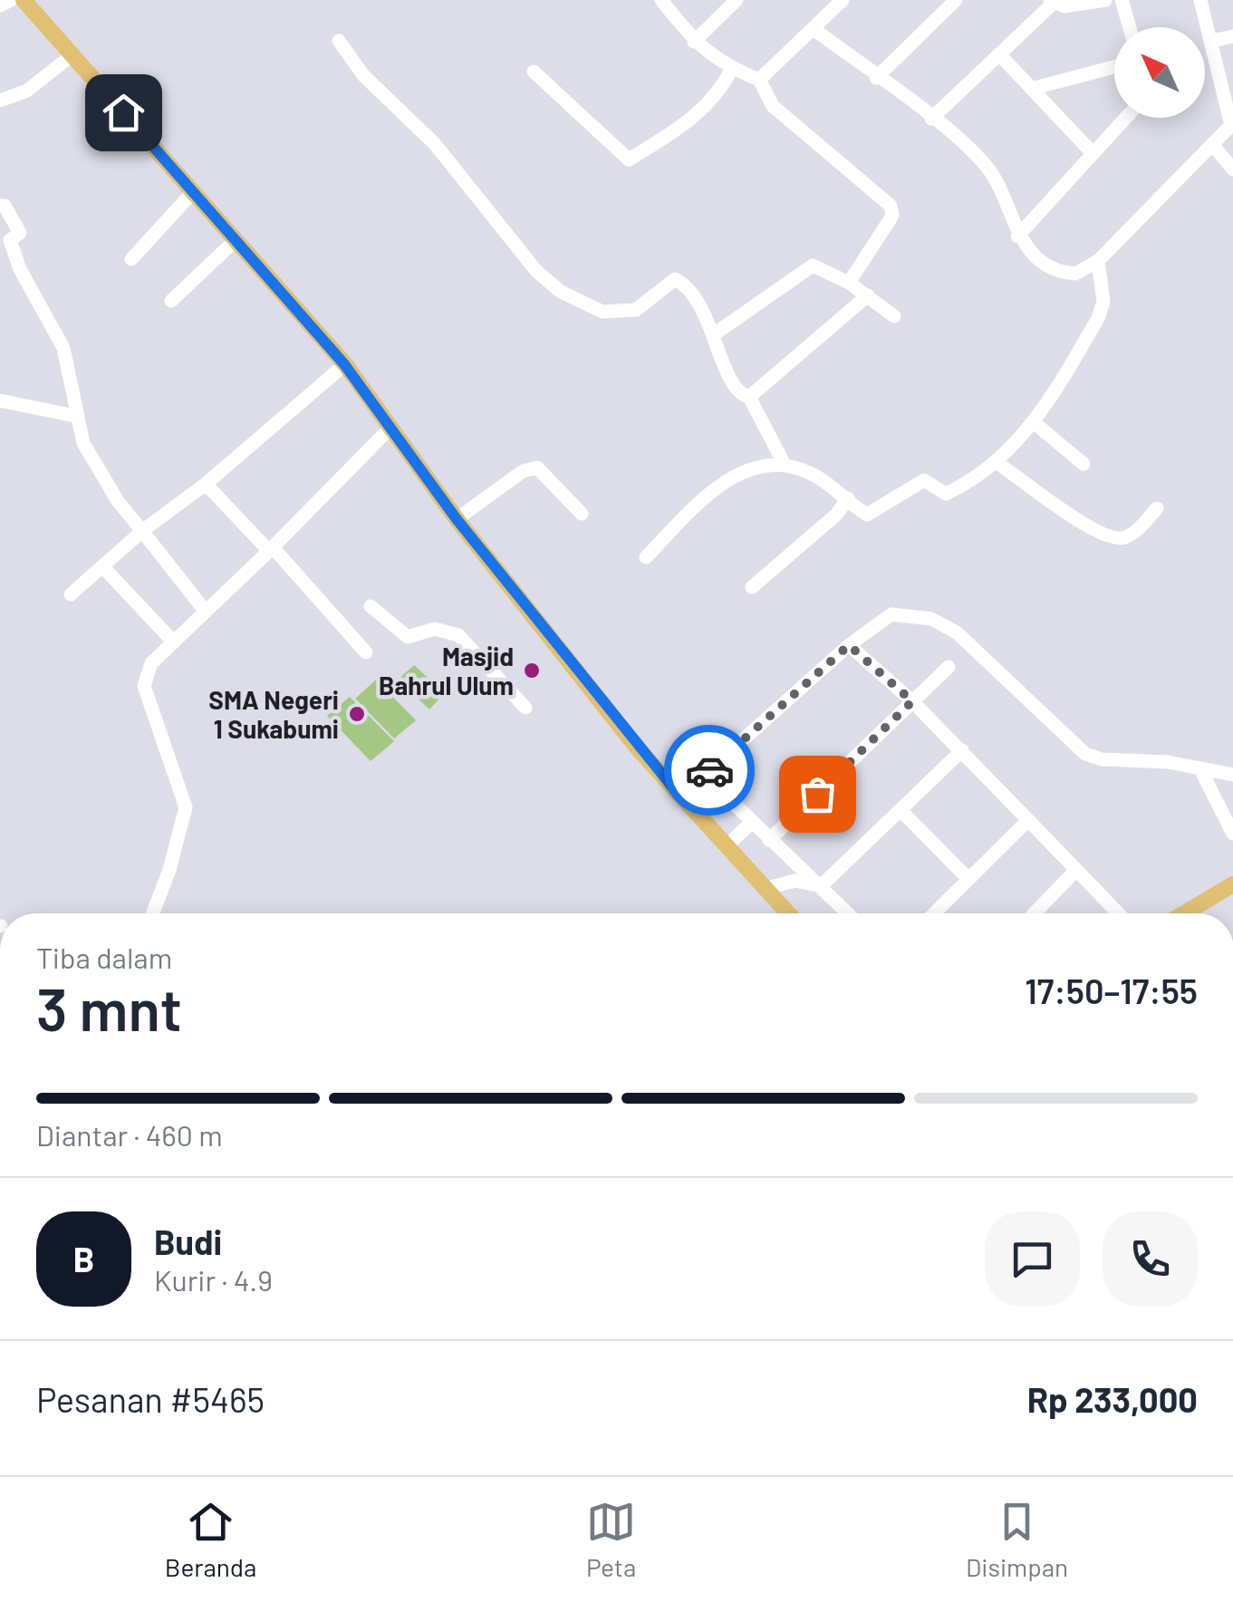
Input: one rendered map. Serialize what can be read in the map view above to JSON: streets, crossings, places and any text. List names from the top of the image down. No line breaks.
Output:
{"places":["Masjid Bahrul Ulum","SMA Negeri 1 Sukabumi"],"north":"top left","page":{"heading":["3 mnt","Tiba dalam","17:50–17:55"],"panel":["Budi","Kurir · 4.9","Pesanan #5465","Rp 233,000"],"bar":"Diantar · 460 m","round":"B","tabs":["Beranda","Peta","Disimpan"]}}
